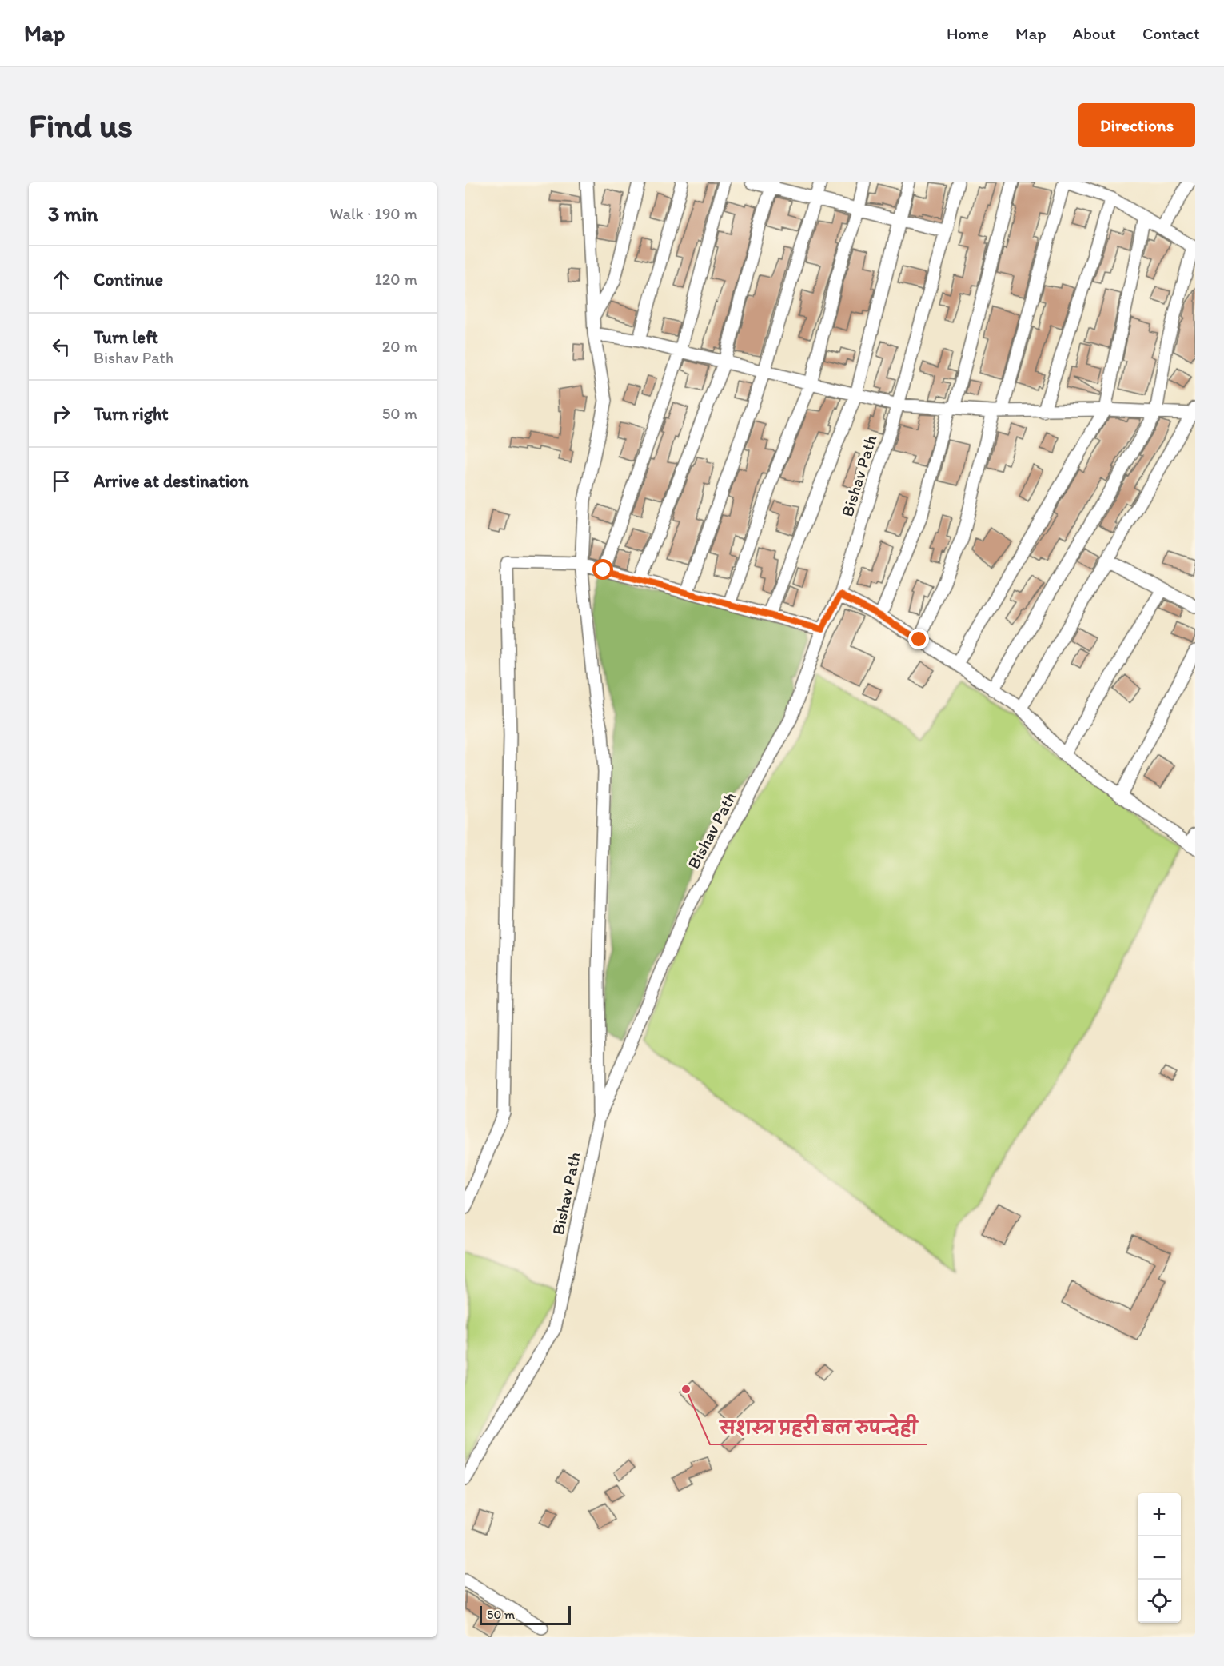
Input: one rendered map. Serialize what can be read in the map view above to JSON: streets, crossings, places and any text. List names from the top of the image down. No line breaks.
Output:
{"streets":{"street":["Bishav Path"]},"places":["सशस्त्र प्रहरी बल रुपन्देही"],"scale_bar":"50 m","page":{"header":"Map","nav":["Home","Map","About","Contact"],"buttons":"Directions","title":"Find us","heading":["3 min","Walk · 190 m"],"list":[["Continue","120 m"],["Turn left","Bishav Path","20 m"],["Turn right","50 m"],"Arrive at destination"],"map_buttons":["+","−"],"scale":"50 m"}}
